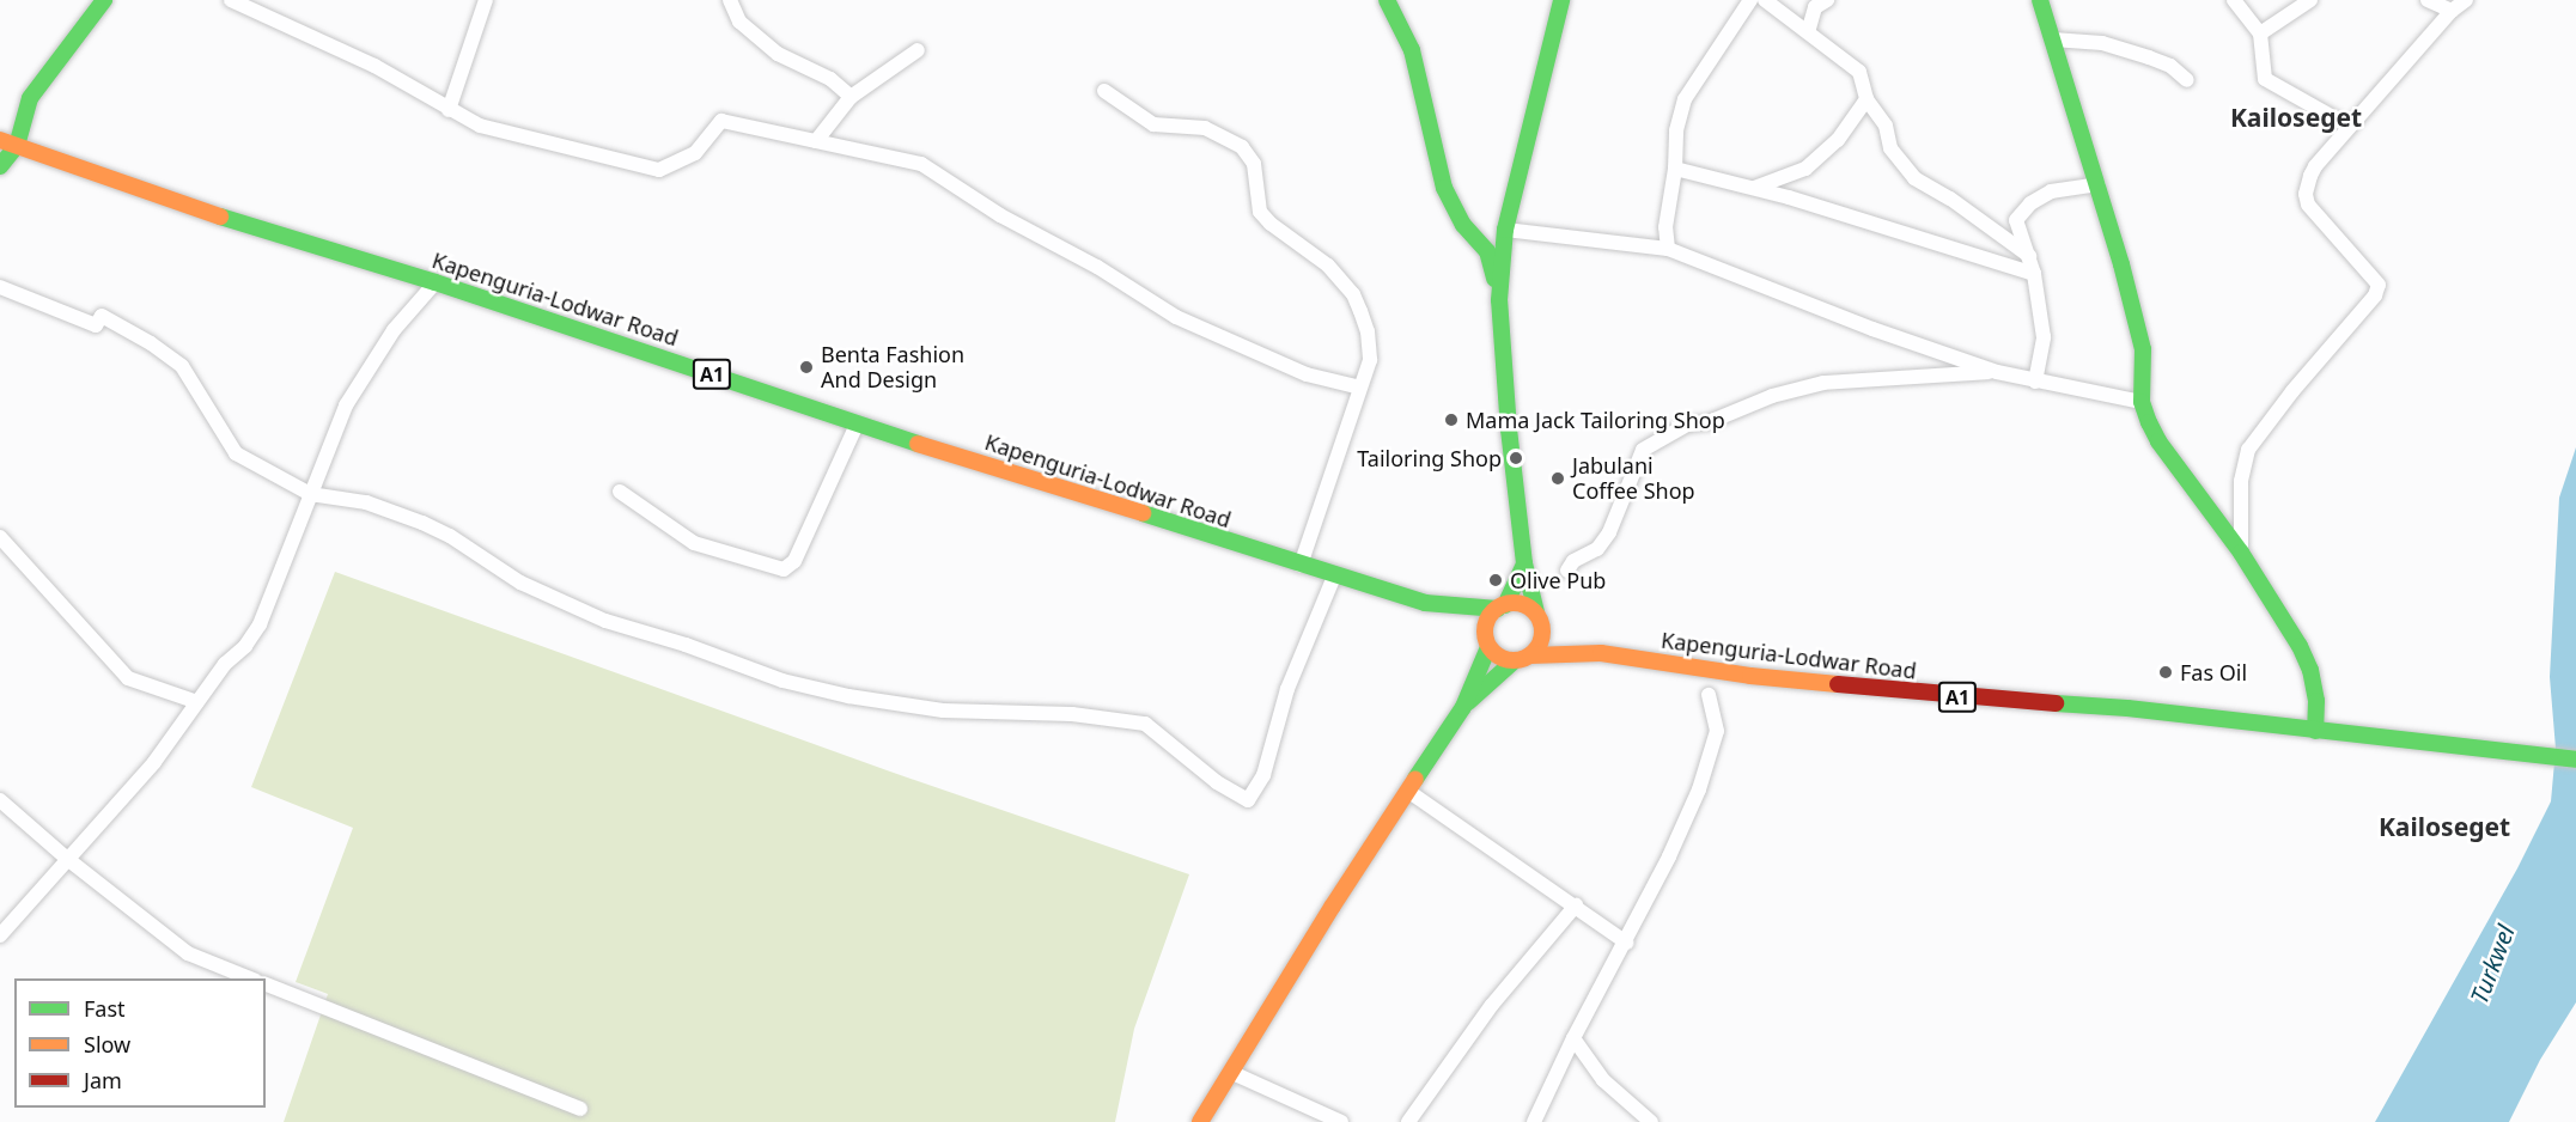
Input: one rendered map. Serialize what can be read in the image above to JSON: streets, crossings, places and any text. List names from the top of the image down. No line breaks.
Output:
{"streets":{"main road":["Kapenguria-Lodwar Road","A1"]},"crossings":[["Kapenguria-Lodwar Road","A1"]],"districts":["Kailoseget","Kailoseget"],"water":["Turkwel"],"places":["Benta Fashion And Design","Mama Jack Tailoring Shop","Tailoring Shop","Jabulani Coffee Shop","Olive Pub","Fas Oil"],"legend":["Fast","Slow","Jam"]}
